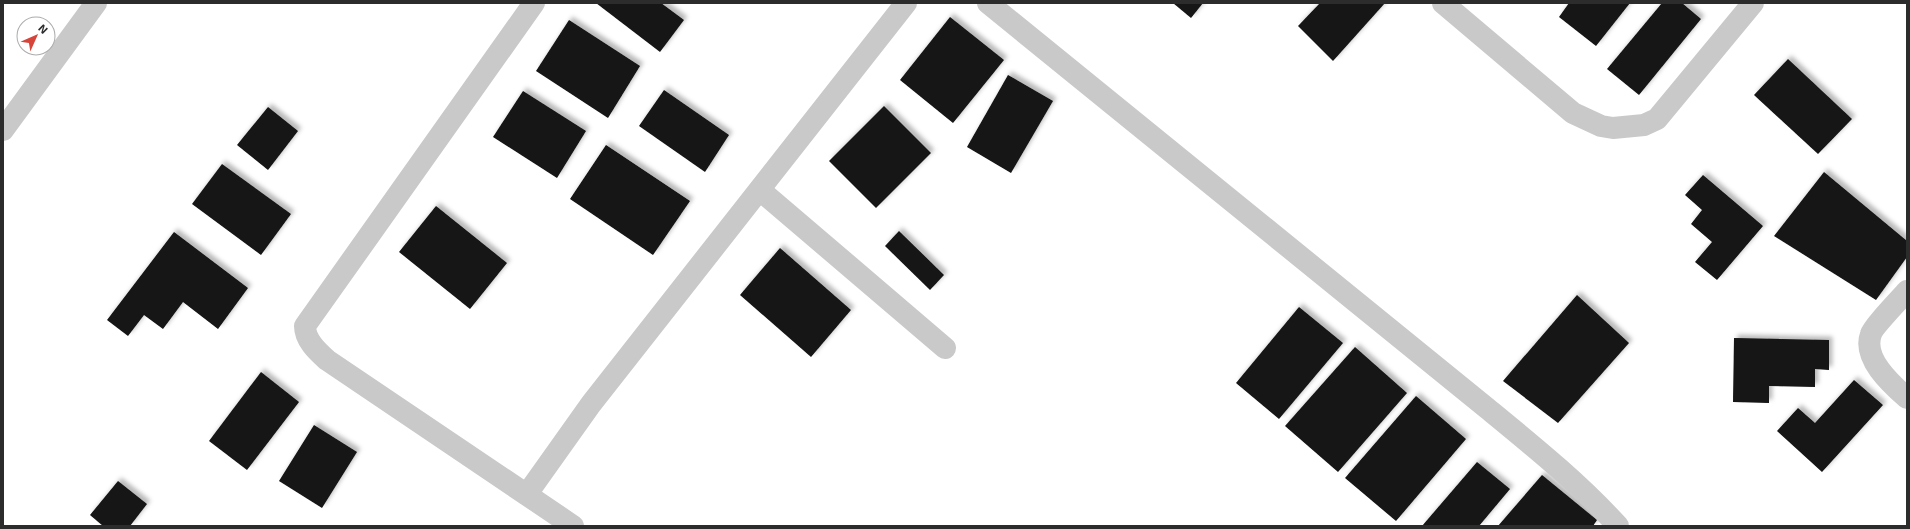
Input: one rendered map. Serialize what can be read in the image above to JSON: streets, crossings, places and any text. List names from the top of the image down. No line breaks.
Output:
{"north":"top right"}
